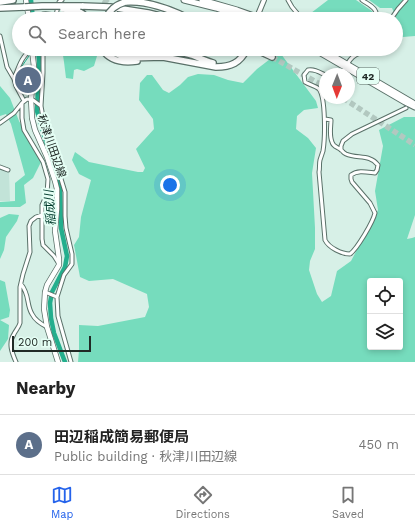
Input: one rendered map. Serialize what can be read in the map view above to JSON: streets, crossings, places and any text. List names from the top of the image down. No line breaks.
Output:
{"streets":{"highway":["42"],"main road":["秋津川田辺線"]},"water":["稲成川"],"scale_bar":"200 m","north":"bottom","page":{"search":"Search here","pins":"A","scale":"200 m","heading":"Nearby","list":[{"mark":"A","name":"田辺稲成簡易郵便局","note":"Public building · 秋津川田辺線","value":"450 m"}],"nav":["Map","Directions","Saved"]}}
